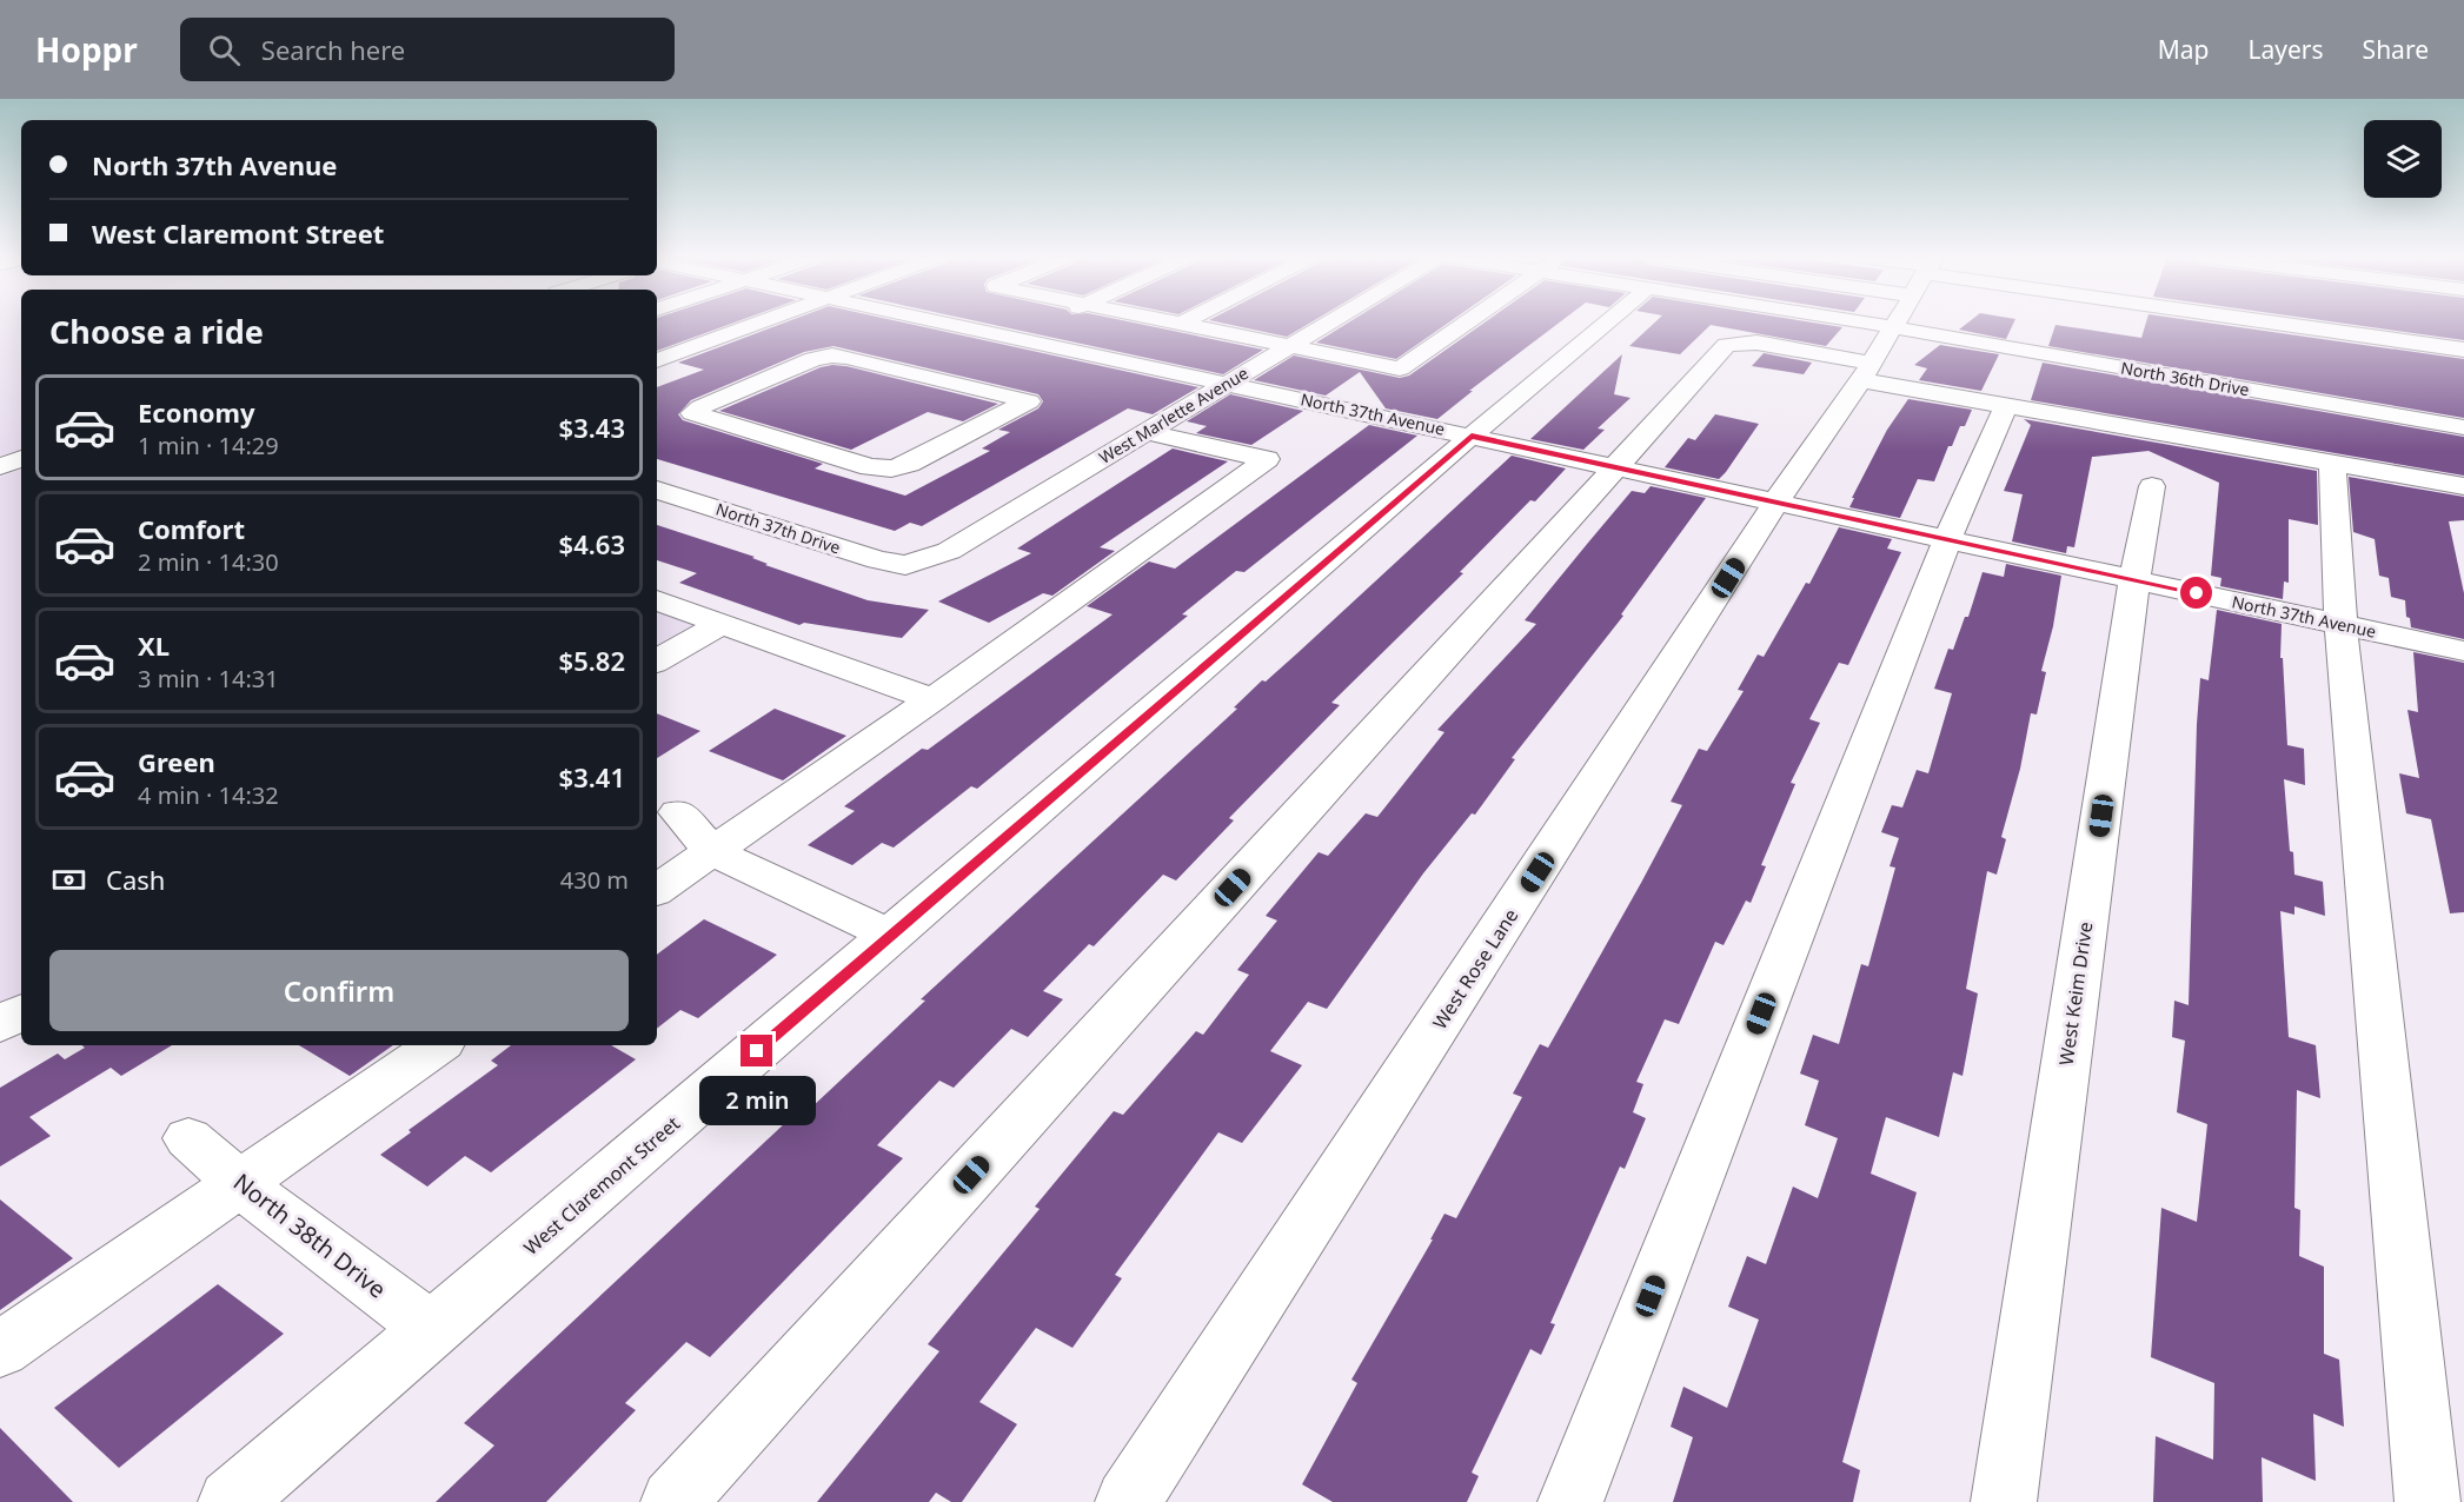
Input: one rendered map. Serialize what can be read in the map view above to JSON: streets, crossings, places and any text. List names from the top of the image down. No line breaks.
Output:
{"streets":{"street":["North 36th Drive","North 37th Avenue","West Marlette Avenue","North 37th Drive","West Rose Lane","West Keim Drive","West Claremont Street","North 38th Drive"]},"crossings":[["North 37th Avenue","West Marlette Avenue"],["North 37th Avenue","West Rose Lane"],["North 37th Avenue","West Keim Drive"],["North 37th Avenue","West Claremont Street"],["West Marlette Avenue","North 37th Drive"],["West Claremont Street","North 38th Drive"]],"page":{"header":"Hoppr","search":"Search here","nav":["Map","Layers","Share"],"banner":["North 37th Avenue","West Claremont Street"],"heading":"Choose a ride","list":[{"name":"Economy","note":"1 min · 14:29","value":"$3.43"},{"name":"Comfort","note":"2 min · 14:30","value":"$4.63"},{"name":"XL","note":"3 min · 14:31","value":"$5.82"},{"name":"Green","note":"4 min · 14:32","value":"$3.41"}],"pay":["Cash","430 m"],"buttons":"Confirm","bubble":"2 min"}}
